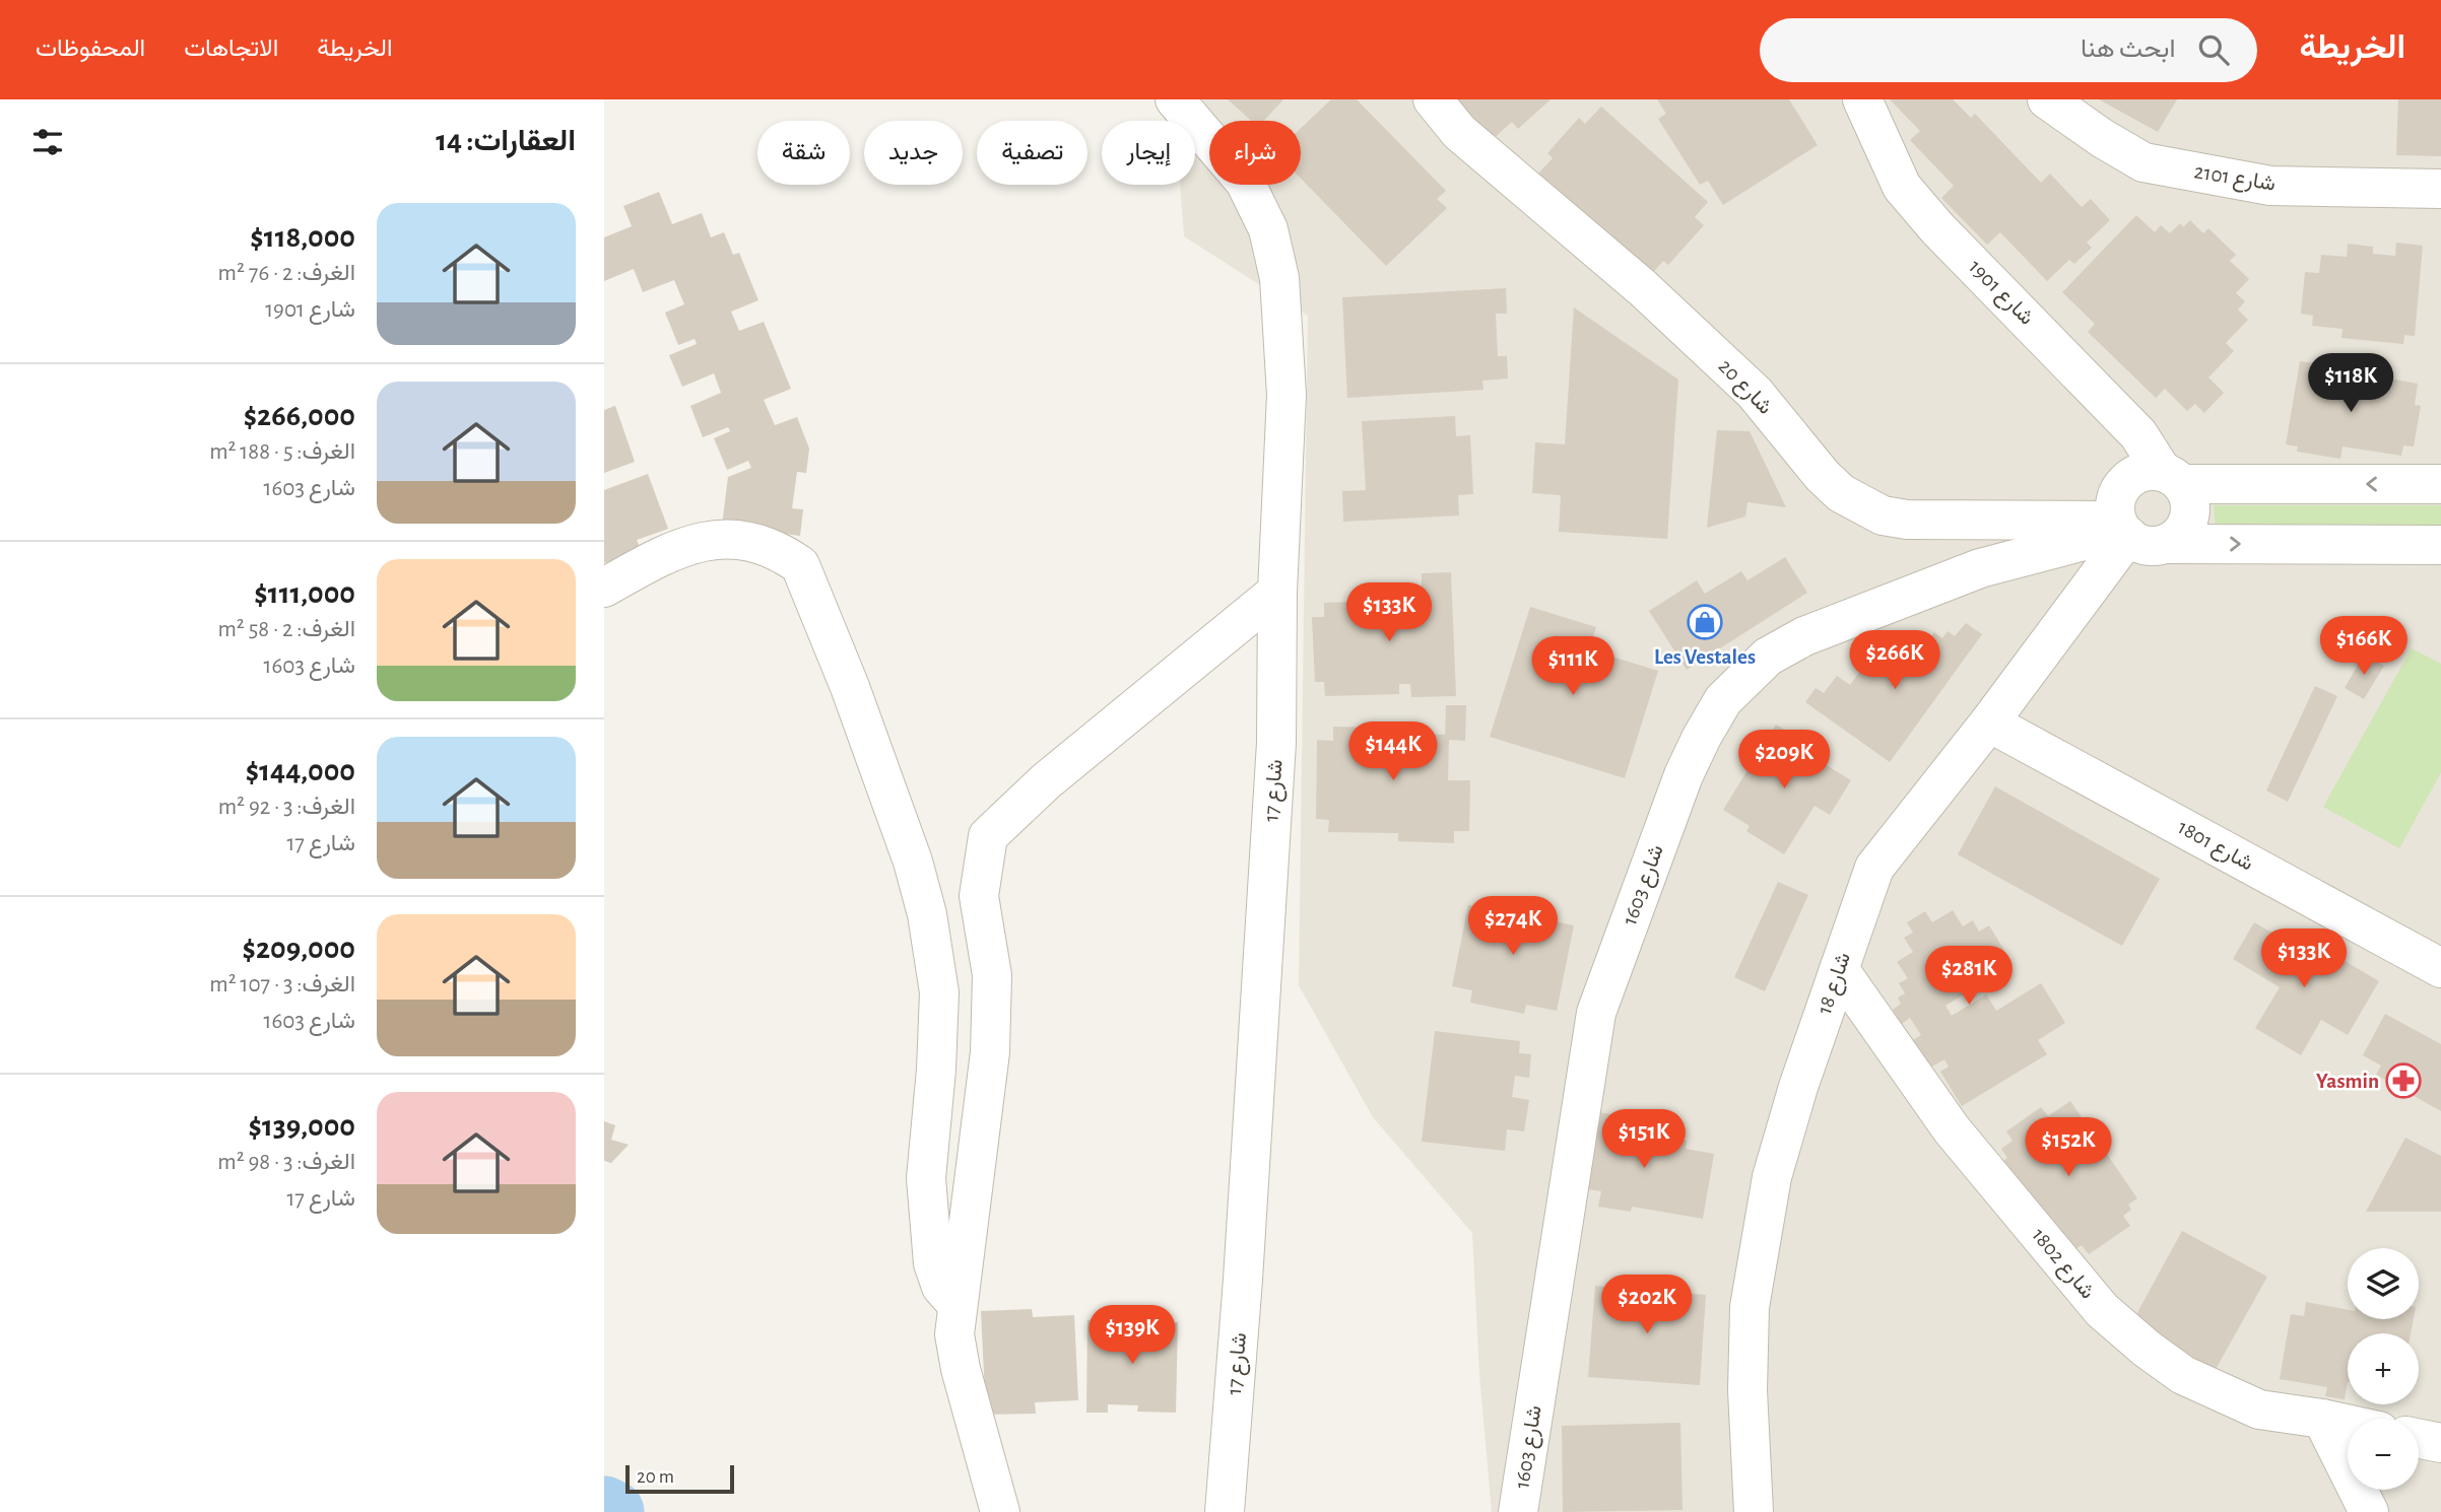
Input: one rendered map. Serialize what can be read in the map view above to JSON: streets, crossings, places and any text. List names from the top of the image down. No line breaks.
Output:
{"streets":{"street":["شارع 2101","شارع 1901","شارع 20","شارع 17","شارع 1801","شارع 1603","شارع 18","شارع 1802"]},"crossings":[["شارع 1901","شارع 20"],["شارع 1901","شارع 1603"],["شارع 1901","شارع 18"],["شارع 20","شارع 1603"],["شارع 20","شارع 18"],["شارع 1801","شارع 18"],["شارع 1603","شارع 18"],["شارع 18","شارع 1802"]],"places":{"shop":["Les Vestales"],"pharmacy":["Yasmin"]},"scale_bar":"20 m","page":{"header":"الخريطة","search":"ابحث هنا","nav":["الخريطة","الاتجاهات","المحفوظات"],"heading":"العقارات: 14","chip":["شراء","إيجار","تصفية","جديد","شقة"],"list":[{"name":"$118,000","note":"الغرف: 2 · 76 m² · شارع 1901"},{"name":"$266,000","note":"الغرف: 5 · 188 m² · شارع 1603"},{"name":"$111,000","note":"الغرف: 2 · 58 m² · شارع 1603"},{"name":"$144,000","note":"الغرف: 3 · 92 m² · شارع 17"},{"name":"$209,000","note":"الغرف: 3 · 107 m² · شارع 1603"},{"name":"$139,000","note":"الغرف: 3 · 98 m² · شارع 17"}],"price":["$118K","$133K","$166K","$266K","$111K","$144K","$209K","$274K","$133K","$281K","$151K","$152K","$202K","$139K"],"map_buttons":["+","−"],"scale":"20 m"}}
